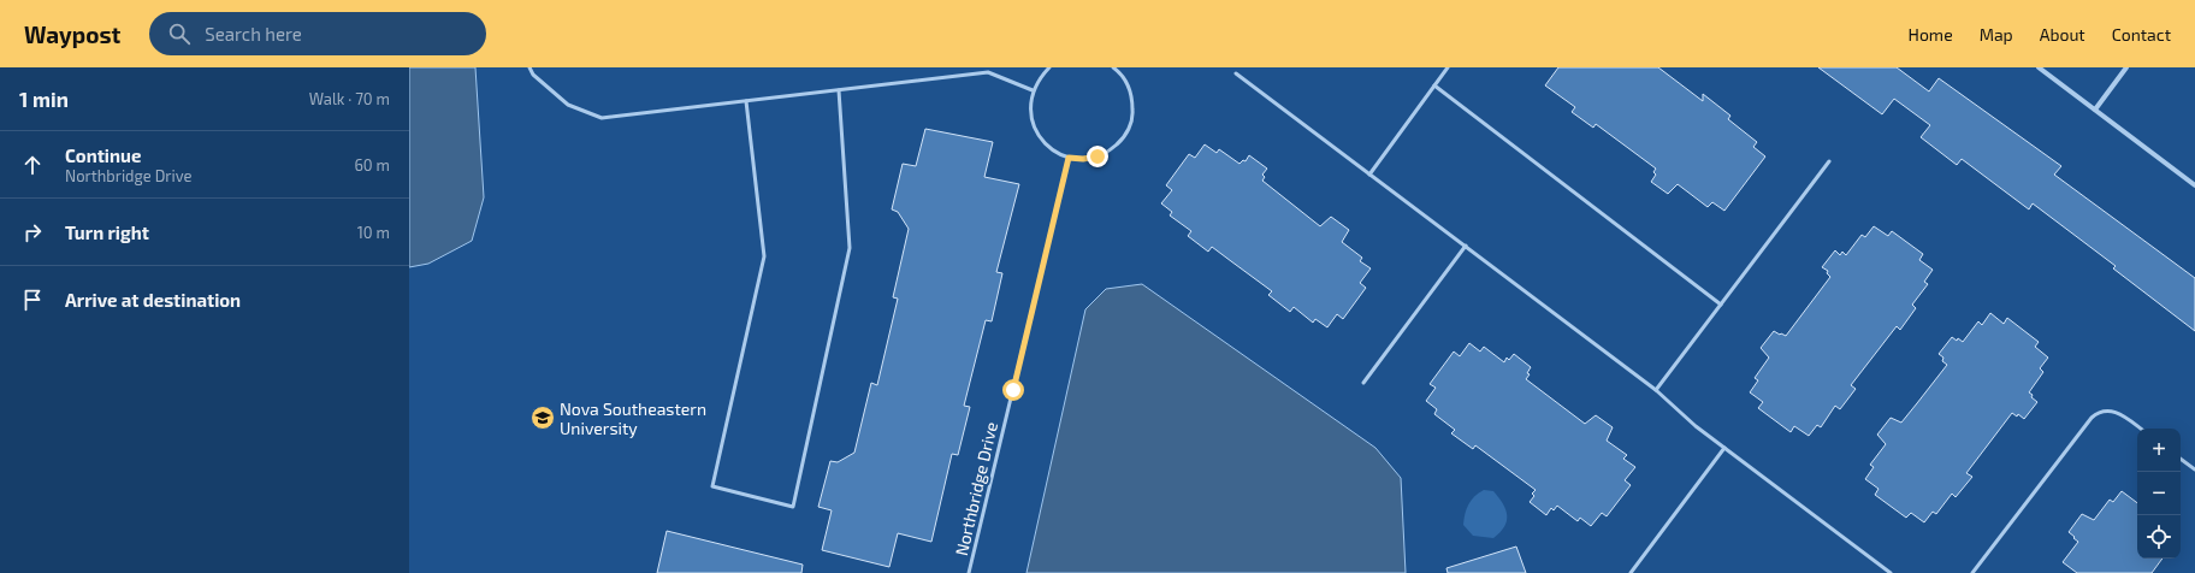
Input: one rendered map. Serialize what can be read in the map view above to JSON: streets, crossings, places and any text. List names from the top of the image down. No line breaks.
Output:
{"streets":{"lane":["Northbridge Drive"]},"places":{"school or university":["Nova Southeastern University"]},"page":{"header":"Waypost","search":"Search here","nav":["Home","Map","About","Contact"],"heading":["1 min","Walk · 70 m"],"list":[["Continue","Northbridge Drive","60 m"],["Turn right","10 m"],"Arrive at destination"],"map_buttons":["+","−"]}}
